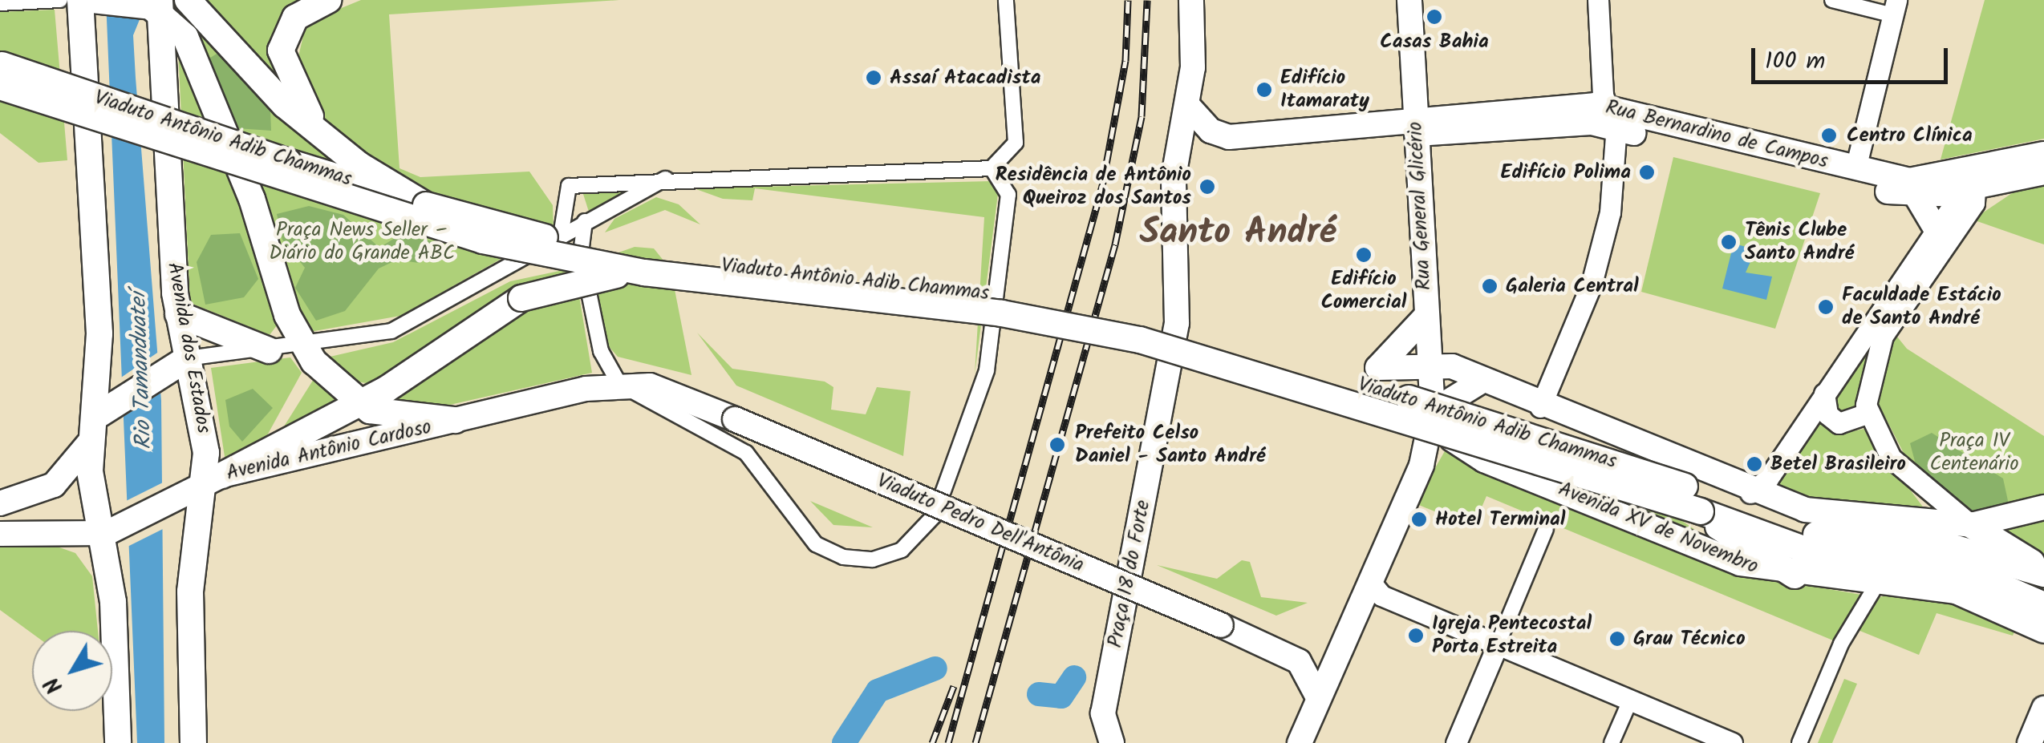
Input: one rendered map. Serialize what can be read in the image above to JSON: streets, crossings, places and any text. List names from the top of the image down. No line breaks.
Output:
{"streets":{"highway":["Viaduto Antônio Adib Chammas","Avenida dos Estados","Avenida XV de Novembro"],"main road":["Rua Bernardino de Campos","Rua General Glicério","Avenida Antônio Cardoso","Viaduto Pedro Dell'Antônia","Praça 18 do Forte"]},"crossings":[["Rua Bernardino de Campos","Rua General Glicério"],["Rua Bernardino de Campos","Praça 18 do Forte"],["Viaduto Antônio Adib Chammas","Avenida XV de Novembro"],["Rua General Glicério","Viaduto Pedro Dell'Antônia"],["Rua General Glicério","Avenida XV de Novembro"],["Avenida dos Estados","Avenida Antônio Cardoso"],["Avenida Antônio Cardoso","Viaduto Pedro Dell'Antônia"]],"districts":["Santo André"],"water":["Rio Tamanduateí"],"parks":["Praça News Seller – Diário do Grande ABC","Praça IV Centenário"],"places":["Casas Bahia","Assaí Atacadista","Edifício Itamaraty","Centro Clínica","Edifício Polima","Residência de Antônio Queiroz dos Santos","Tênis Clube Santo André","Edifício Comercial","Galeria Central","Faculdade Estácio de Santo André","Prefeito Celso Daniel - Santo André","Betel Brasileiro","Hotel Terminal","Igreja Pentecostal Porta Estreita","Grau Técnico"],"scale_bar":"100 m","north":"bottom left"}
